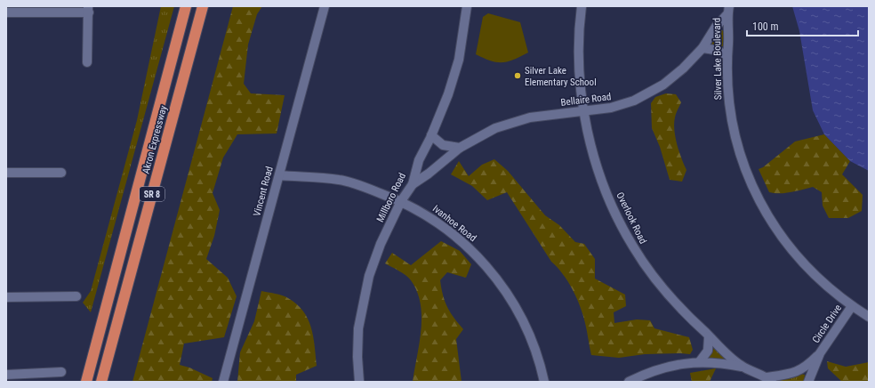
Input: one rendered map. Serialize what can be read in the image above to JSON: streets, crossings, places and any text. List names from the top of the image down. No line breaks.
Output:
{"streets":{"highway":["Akron Expressway","SR 8"],"street":["Silver Lake Boulevard","Bellaire Road","Vincent Road","Millboro Road","Overlook Road","Ivanhoe Road","Circle Drive"]},"crossings":[["Silver Lake Boulevard","Bellaire Road"],["Silver Lake Boulevard","Circle Drive"],["Bellaire Road","Millboro Road"],["Bellaire Road","Overlook Road"],["Vincent Road","Ivanhoe Road"],["Millboro Road","Ivanhoe Road"],["Overlook Road","Circle Drive"]],"places":["Silver Lake Elementary School"],"scale_bar":"100 m"}
